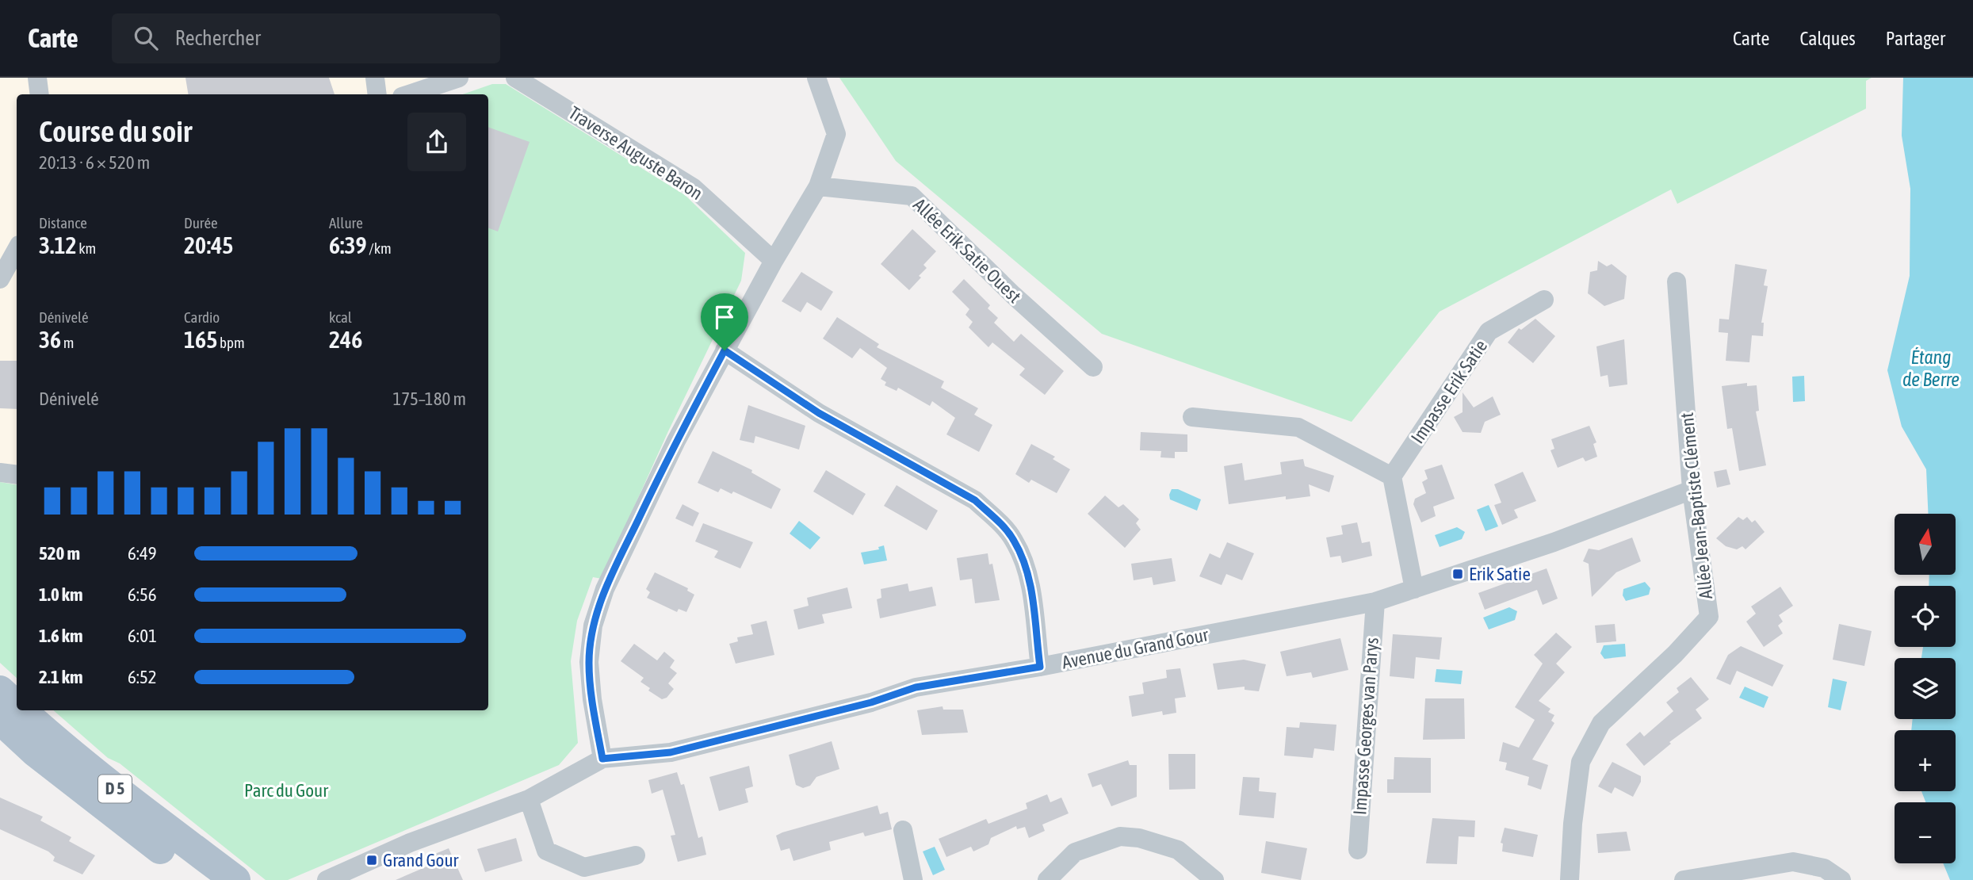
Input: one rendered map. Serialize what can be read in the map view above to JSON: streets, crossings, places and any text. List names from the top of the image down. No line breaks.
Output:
{"streets":{"main road":["D 5"],"street":["Traverse Auguste Baron","Allée Erik Satie Ouest","Impasse Erik Satie","Allée Jean-Baptiste Clément","Avenue du Grand Gour","Impasse Georges van Parys"]},"crossings":[["Allée Jean-Baptiste Clément","Avenue du Grand Gour"],["Avenue du Grand Gour","Impasse Georges van Parys"]],"water":["Étang de Berre"],"parks":["Parc du Gour"],"places":{"transit":["Erik Satie","Grand Gour"]},"north":"top","page":{"header":"Carte","search":"Rechercher","nav":["Carte","Calques","Partager"],"heading":["Course du soir","20:13 · 6 × 520 m"],"stats":[["Distance","3.12 km"],["Durée","20:45"],["Allure","6:39 /km"],["Dénivelé","36 m"],["Cardio","165 bpm"],["kcal","246"]],"chart":["Dénivelé","175–180 m"],"map_buttons":["+","−"],"list":[{"name":"520 m","note":"6:49"},{"name":"1.0 km","note":"6:56"},{"name":"1.6 km","note":"6:01"},{"name":"2.1 km","note":"6:52"}]}}
